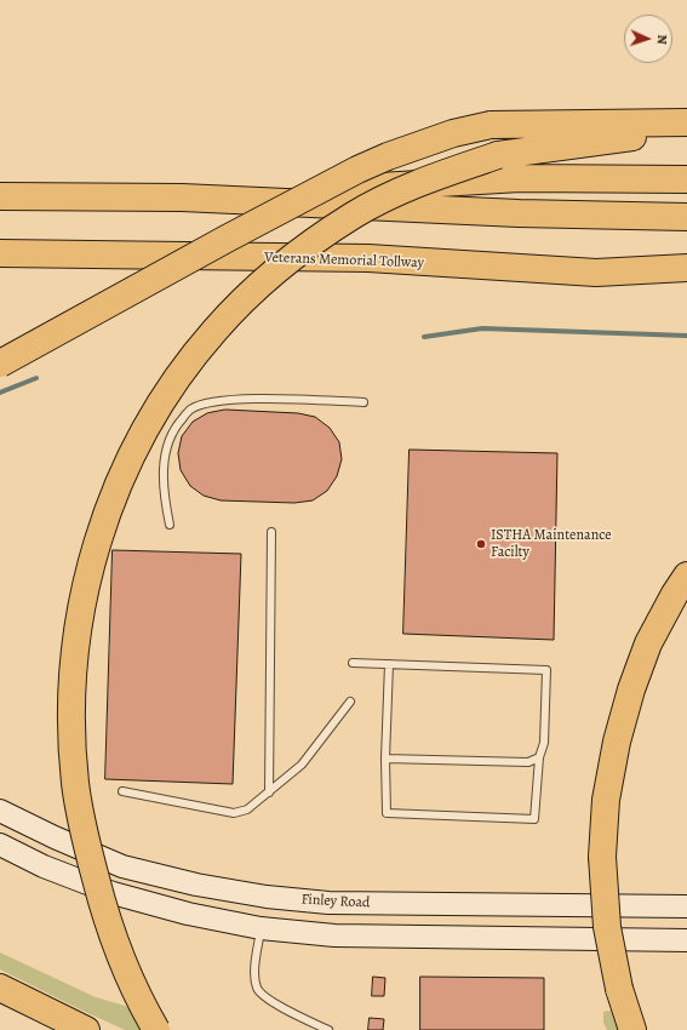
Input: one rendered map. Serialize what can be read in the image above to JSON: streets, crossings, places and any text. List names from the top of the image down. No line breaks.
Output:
{"streets":{"highway":["Veterans Memorial Tollway"],"main road":["Finley Road"]},"places":["ISTHA Maintenance Facilty"],"north":"right"}
